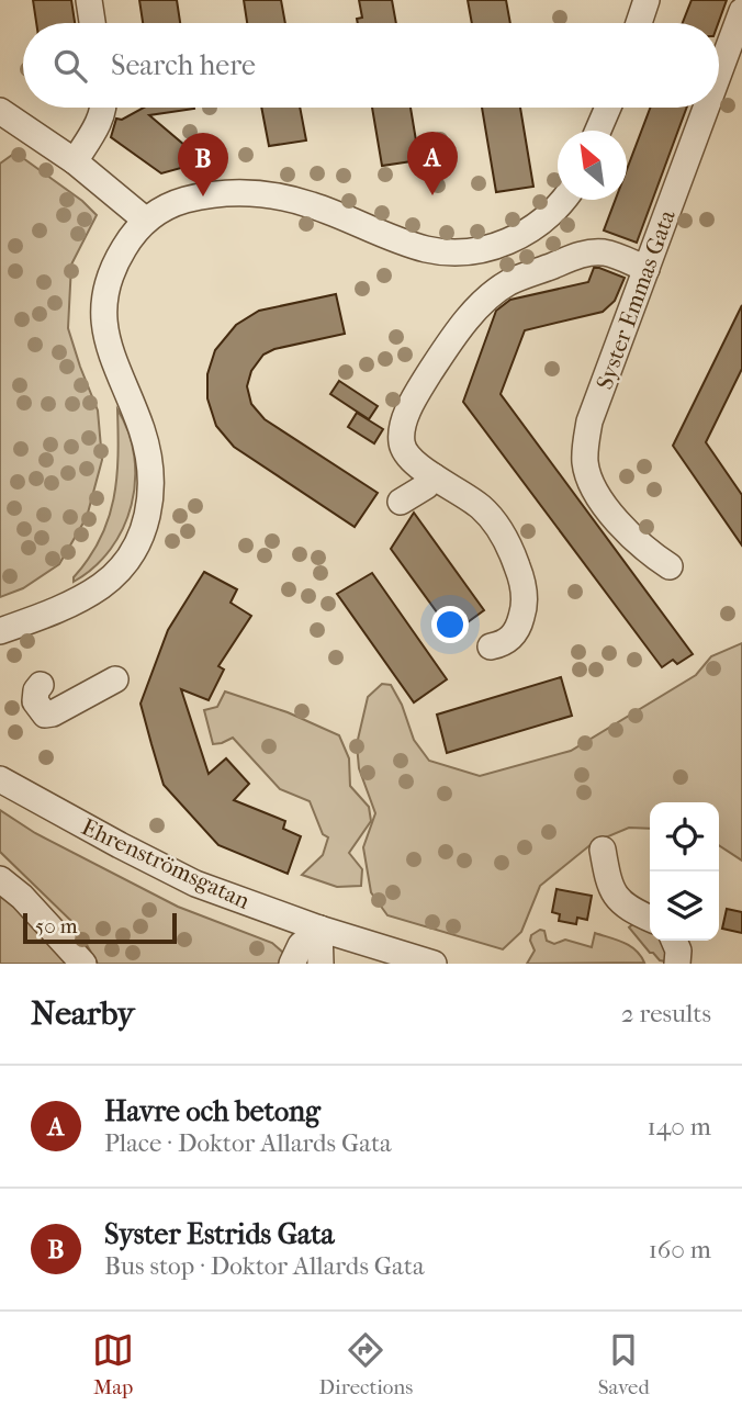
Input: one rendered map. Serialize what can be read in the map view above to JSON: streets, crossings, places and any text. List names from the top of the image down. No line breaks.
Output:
{"streets":{"street":["Syster Emmas Gata","Ehrenströmsgatan"]},"scale_bar":"50 m","north":"top left","page":{"search":"Search here","pins":["A","B"],"scale":"50 m","heading":["Nearby","2 results"],"list":[{"mark":"A","name":"Havre och betong","note":"Place · Doktor Allards Gata","value":"140 m"},{"mark":"B","name":"Syster Estrids Gata","note":"Bus stop · Doktor Allards Gata","value":"160 m"}],"nav":["Map","Directions","Saved"]}}
